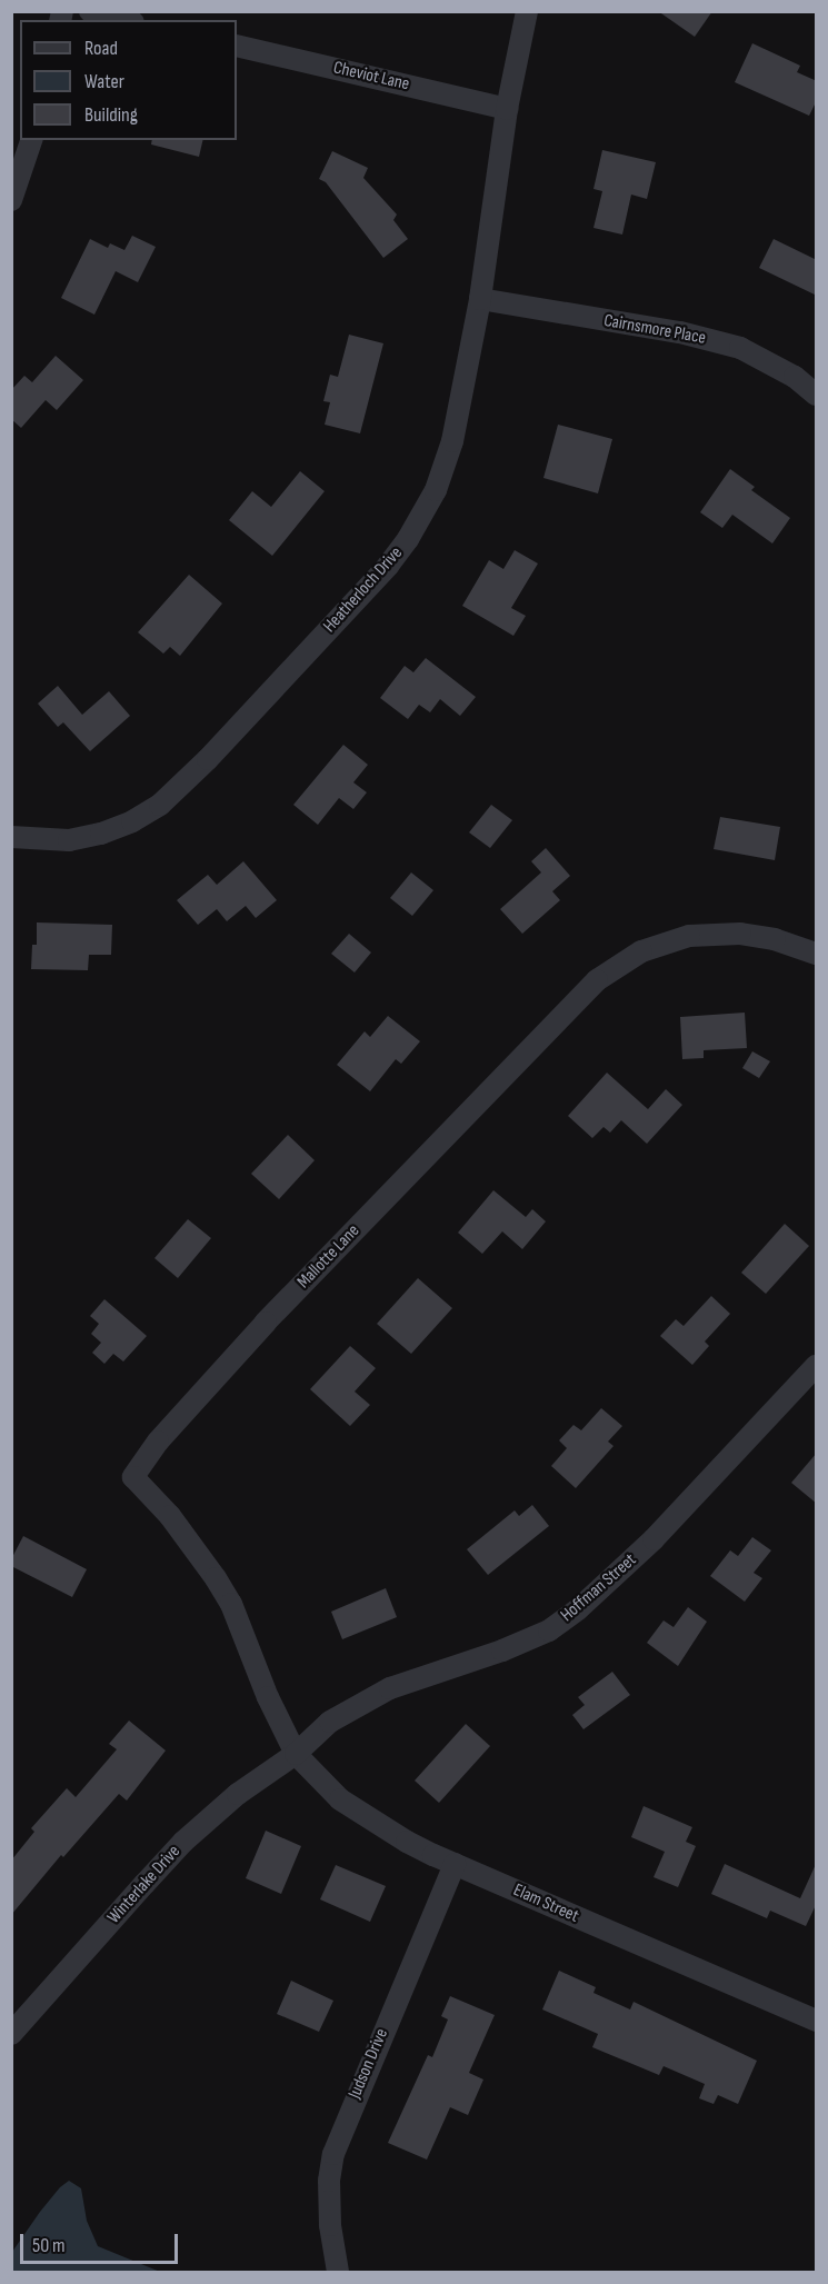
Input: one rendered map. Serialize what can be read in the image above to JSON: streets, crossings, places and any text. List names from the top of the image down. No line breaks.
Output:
{"streets":{"street":["Cheviot Lane","Cairnsmore Place","Heatherloch Drive","Mallotte Lane","Hoffman Street","Winterlake Drive","Elam Street","Judson Drive"]},"crossings":[["Cheviot Lane","Heatherloch Drive"],["Cairnsmore Place","Heatherloch Drive"],["Mallotte Lane","Hoffman Street"],["Mallotte Lane","Winterlake Drive"],["Mallotte Lane","Elam Street"],["Hoffman Street","Winterlake Drive"],["Hoffman Street","Elam Street"],["Winterlake Drive","Elam Street"],["Elam Street","Judson Drive"]],"legend":["Road","Water","Building"],"scale_bar":"50 m"}
